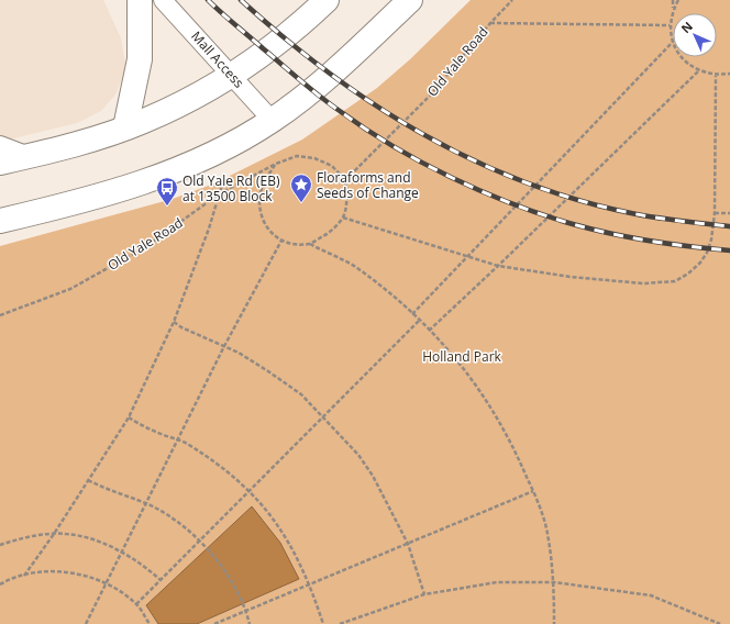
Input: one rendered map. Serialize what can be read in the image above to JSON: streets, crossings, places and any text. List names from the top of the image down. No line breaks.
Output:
{"streets":{"lane":["Mall Access"],"path":["Old Yale Road"]},"parks":["Holland Park"],"places":{"place":["Floraforms and Seeds of Change"],"bus stop":["Old Yale Rd (EB) at 13500 Block"]},"north":"top left"}
